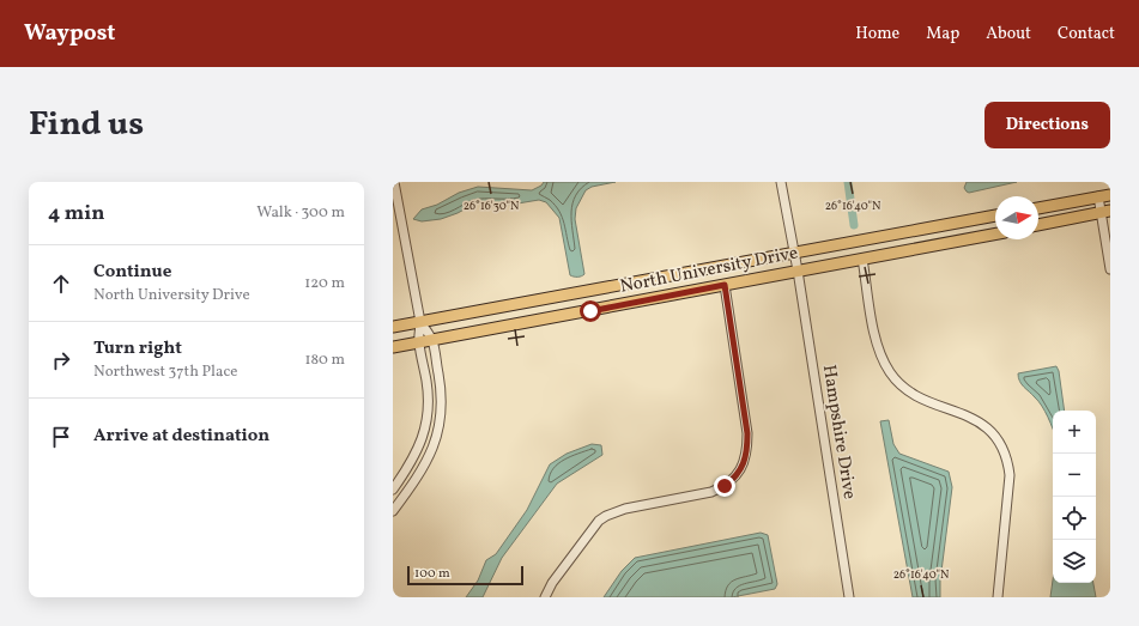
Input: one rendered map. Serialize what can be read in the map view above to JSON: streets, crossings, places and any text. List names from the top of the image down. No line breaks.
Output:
{"streets":{"main road":["North University Drive"],"street":["Hampshire Drive"]},"crossings":[["North University Drive","Hampshire Drive"]],"scale_bar":"100 m","north":"right","page":{"header":"Waypost","nav":["Home","Map","About","Contact"],"title":"Find us","buttons":"Directions","heading":["4 min","Walk · 300 m"],"list":[["Continue","North University Drive","120 m"],["Turn right","Northwest 37th Place","180 m"],"Arrive at destination"],"map_buttons":["+","−"],"scale":"100 m"},"coordinates":["26°16'30\"N","26°16'40\"N"]}
